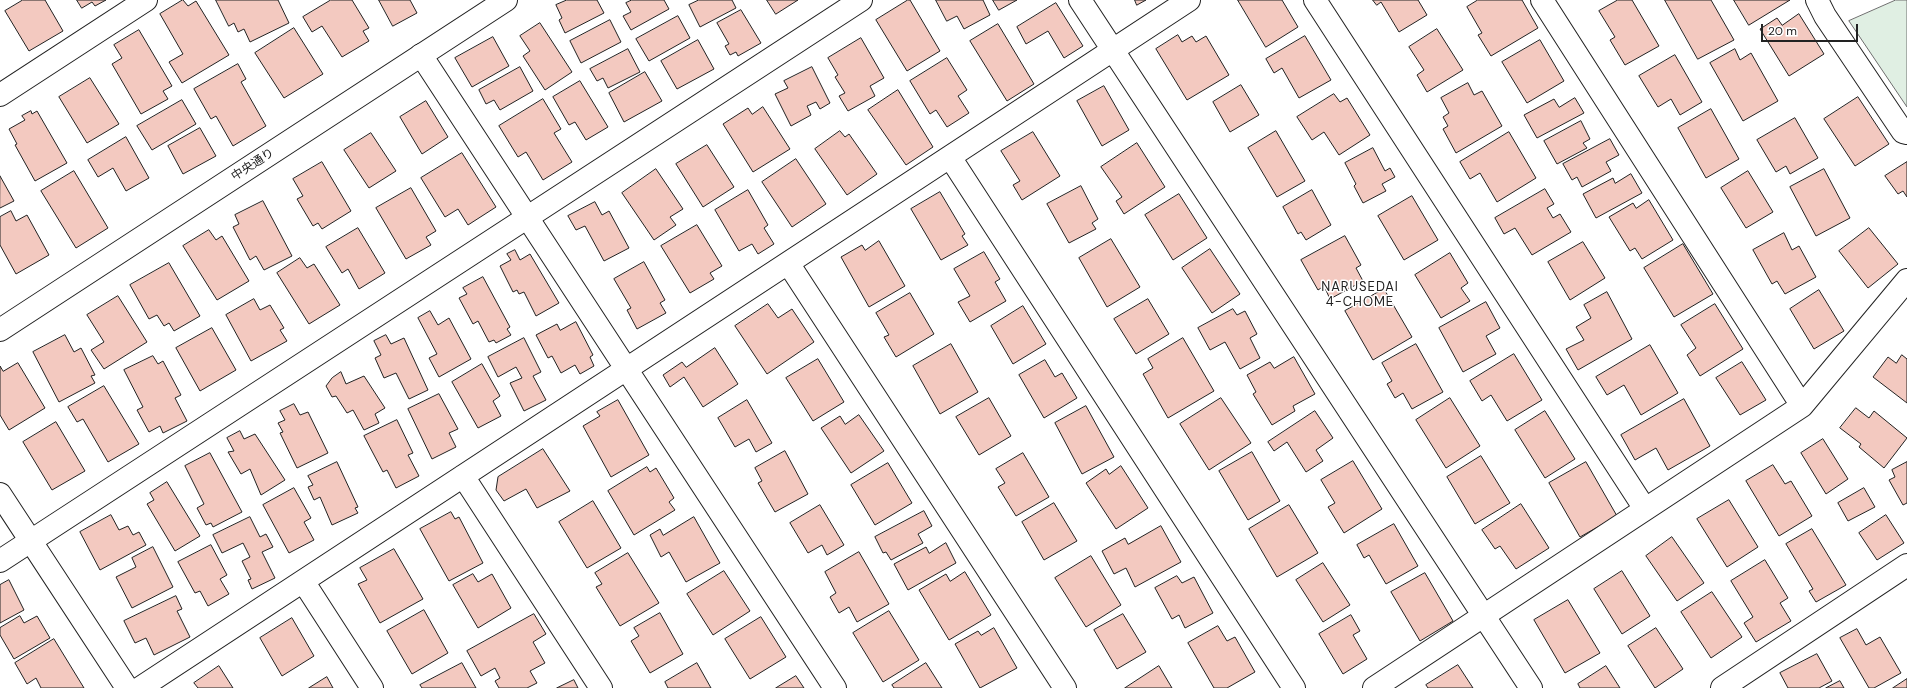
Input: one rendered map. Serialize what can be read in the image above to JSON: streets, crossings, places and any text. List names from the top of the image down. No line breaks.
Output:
{"streets":{"street":["中央通り"]},"districts":["NARUSEDAI 4-CHOME"],"scale_bar":"20 m"}
